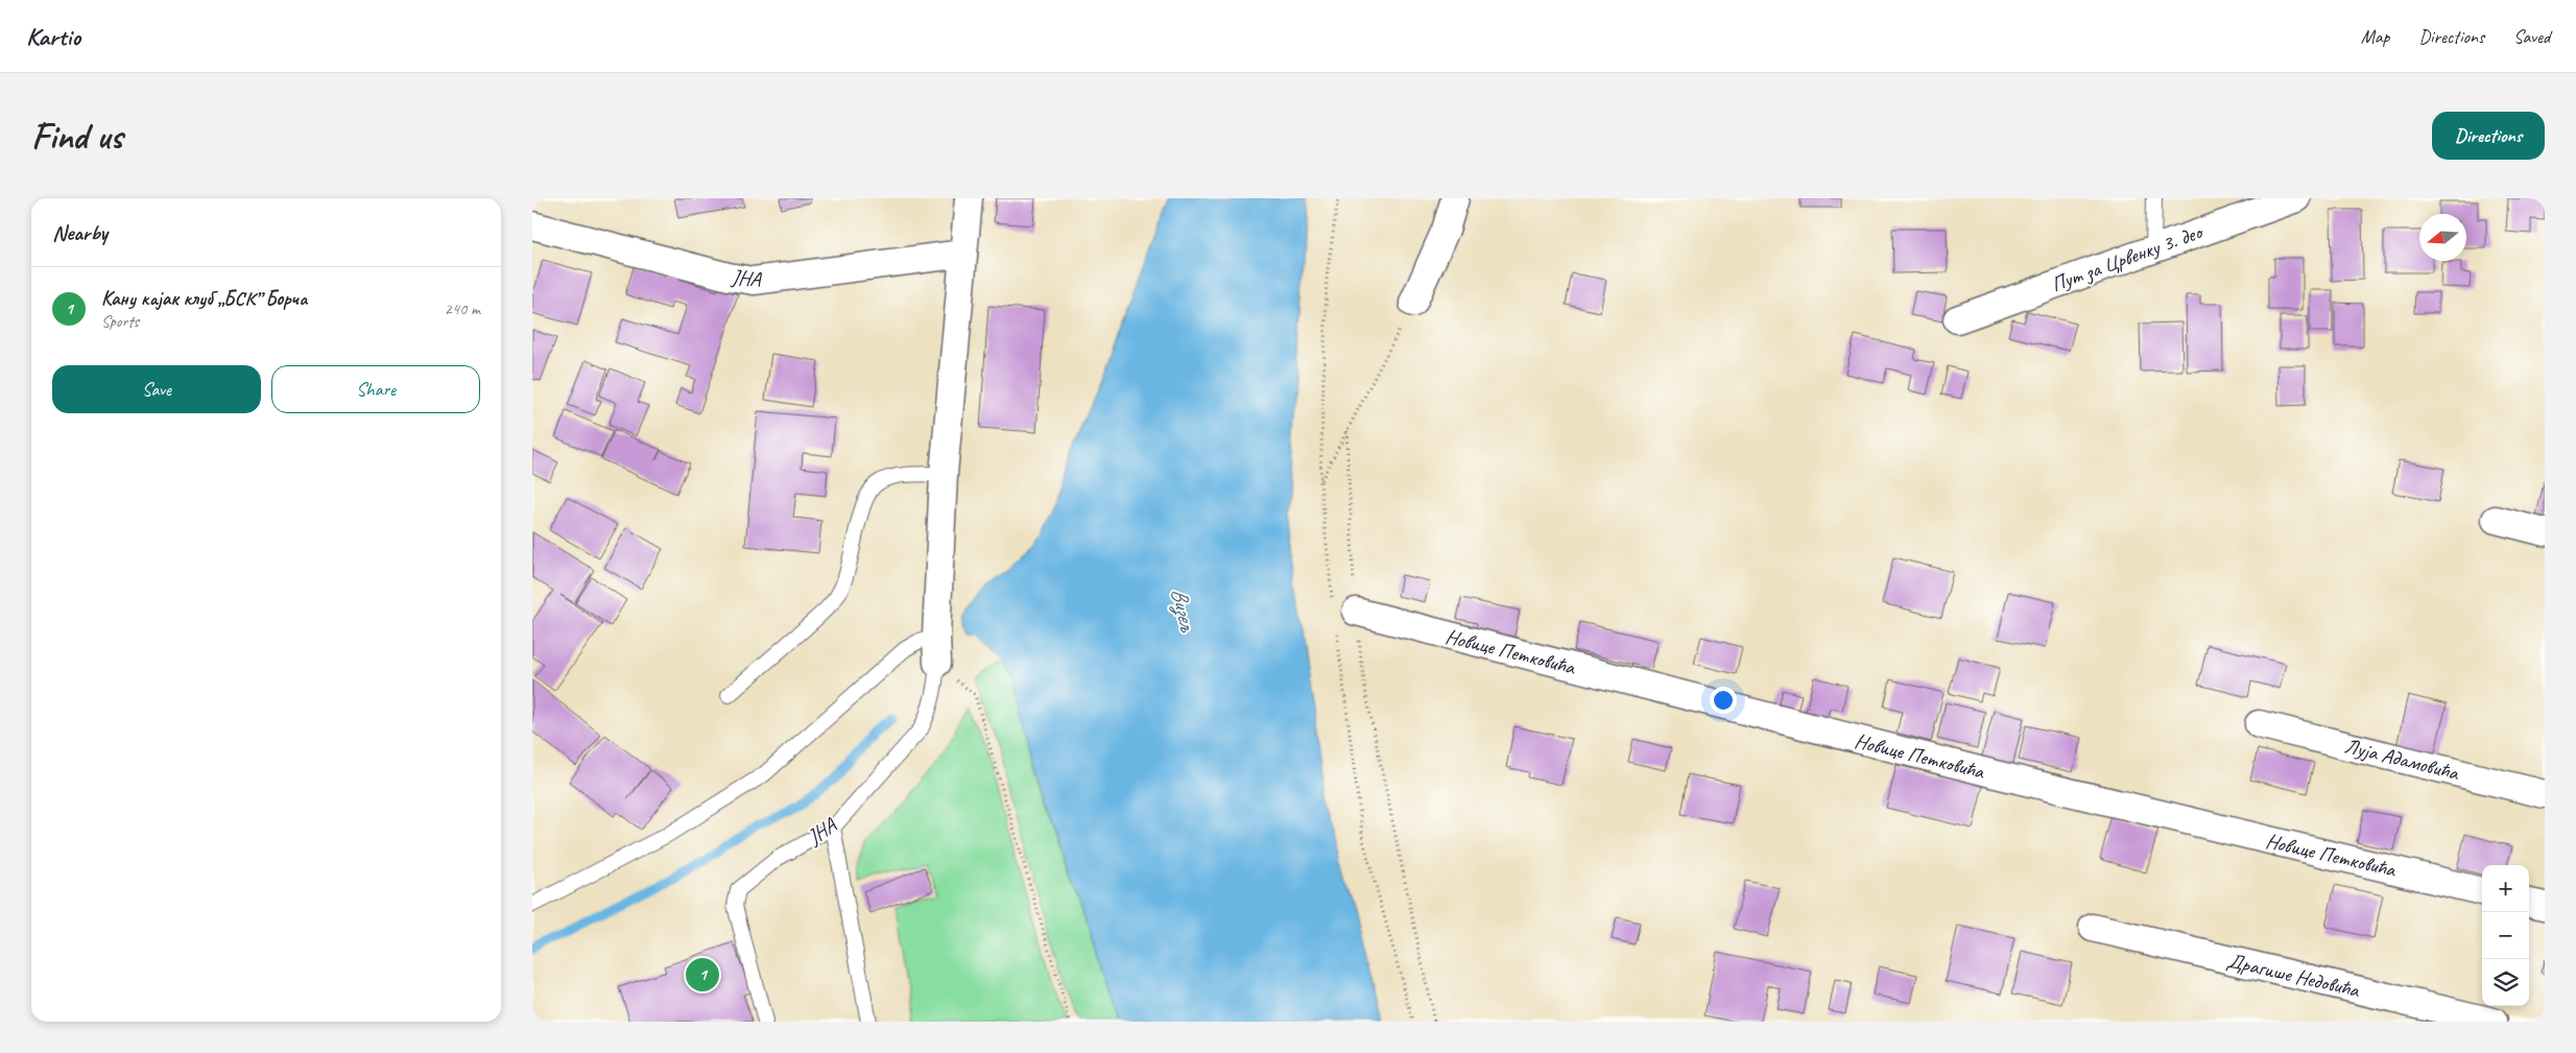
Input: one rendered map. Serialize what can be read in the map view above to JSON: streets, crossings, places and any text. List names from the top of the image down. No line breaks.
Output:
{"streets":{"street":["Пут за Црвенку 3. део","ЈНА","Новице Петковића","Луја Адамовића","Драгише Недовића"]},"water":["Визељ"],"north":"left","page":{"header":"Kartio","nav":["Map","Directions","Saved"],"buttons":["Directions",["Save","Share"]],"title":"Find us","heading":"Nearby","list":[{"mark":"1","name":"Кану кајак клуб „БСК” Борча","note":"Sports","value":"240 m"}],"map_buttons":["+","−"],"pins":"1"}}
